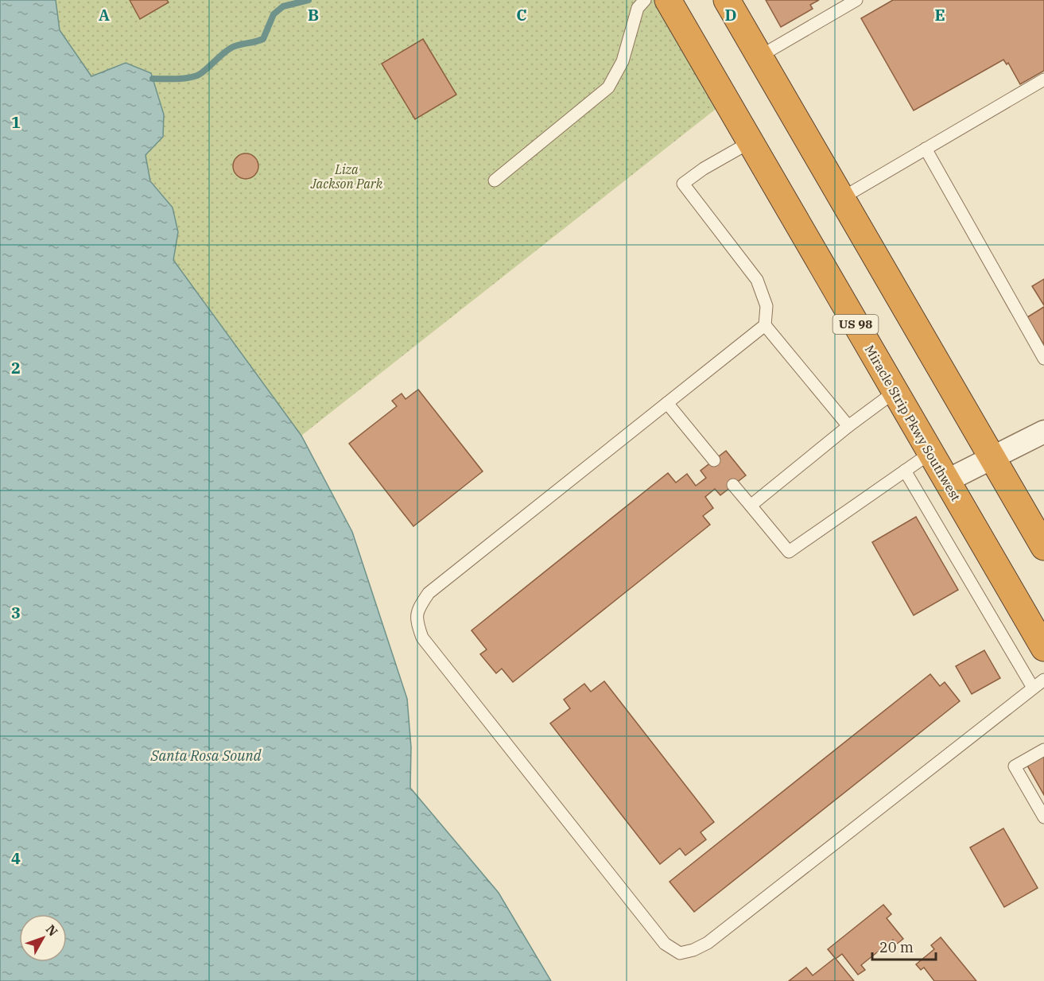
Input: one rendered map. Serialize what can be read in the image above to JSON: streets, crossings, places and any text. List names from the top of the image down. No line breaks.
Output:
{"streets":{"highway":["US 98","Miracle Strip Pkwy Southwest"]},"water":["Santa Rosa Sound"],"parks":["Liza Jackson Park"],"scale_bar":"20 m","north":"top right","grid":{"columns":["A","B","C","D","E"],"rows":["1","2","3","4"]}}
